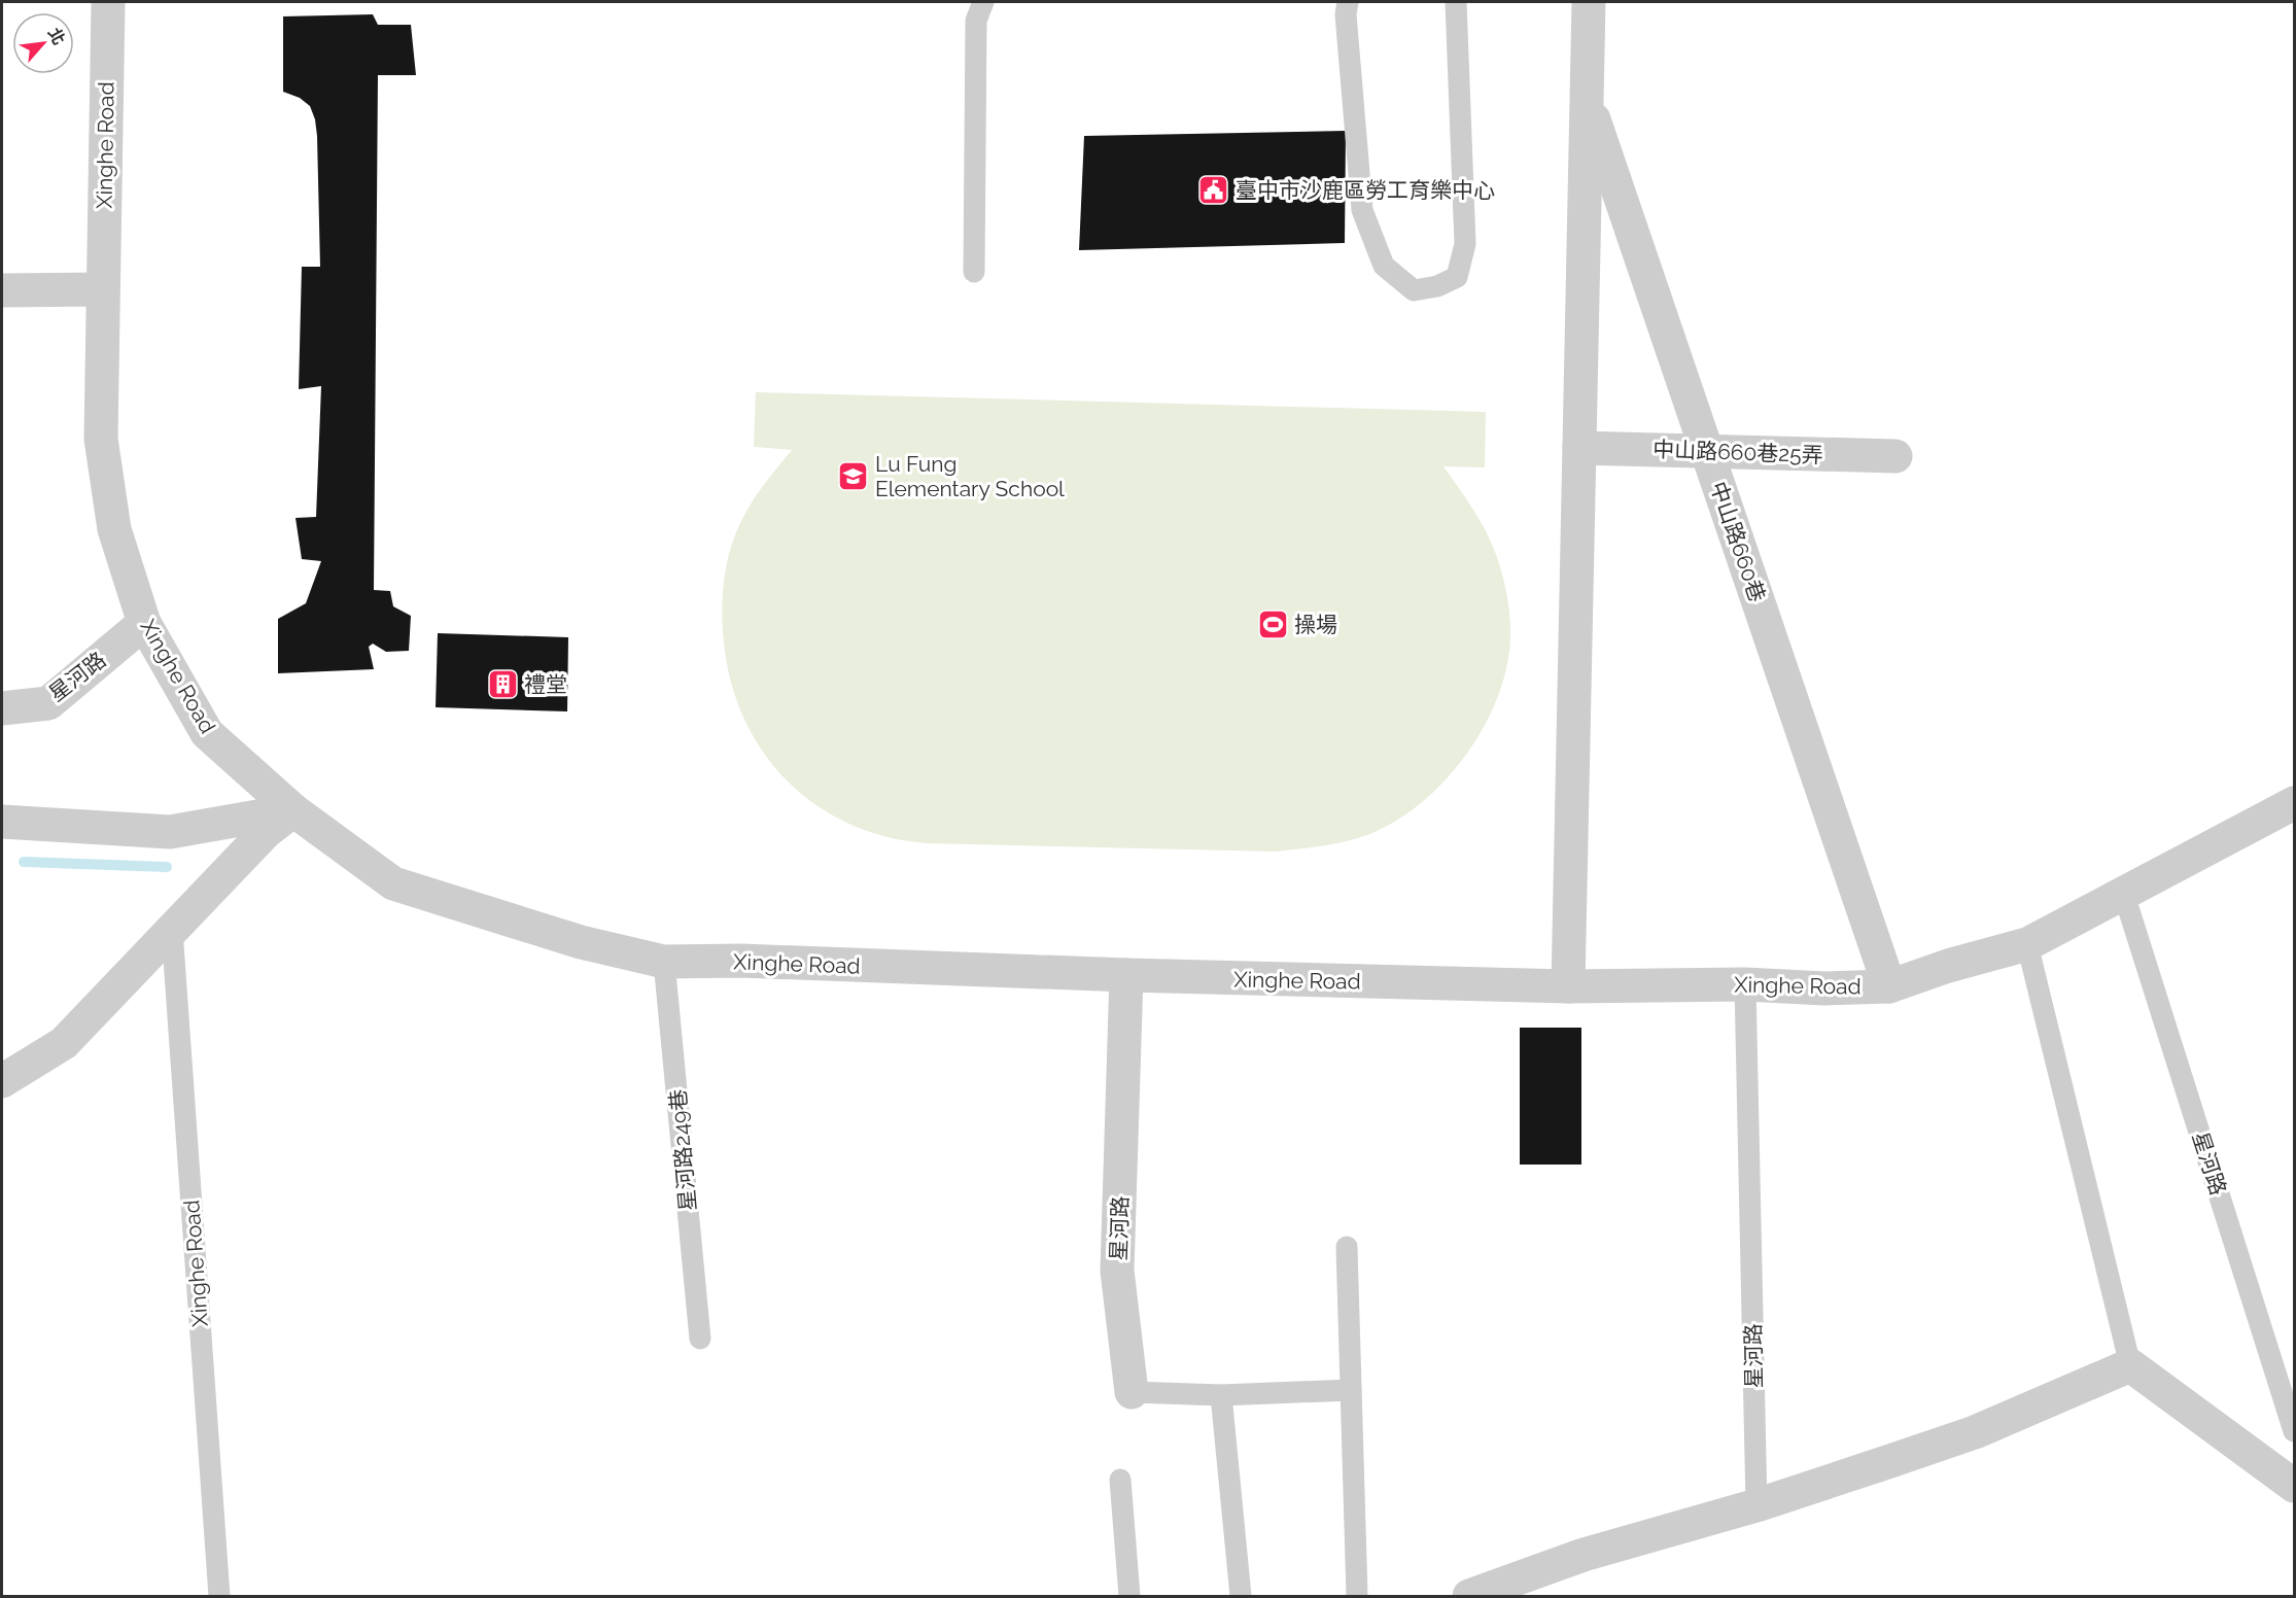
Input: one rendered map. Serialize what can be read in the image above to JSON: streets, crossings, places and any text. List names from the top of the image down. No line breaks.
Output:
{"streets":{"street":["Xinghe Road","中山路660巷25弄","中山路660巷","星河路"],"lane":["星河路249巷"]},"crossings":[["Xinghe Road","中山路660巷"],["Xinghe Road","星河路"],["Xinghe Road","星河路249巷"],["中山路660巷25弄","中山路660巷"]],"places":{"public building":["臺中市沙鹿區勞工育樂中心"],"school or university":["Lu Fung Elementary School"],"sports":["操場"],"building":["禮堂"]},"north":"top right"}
